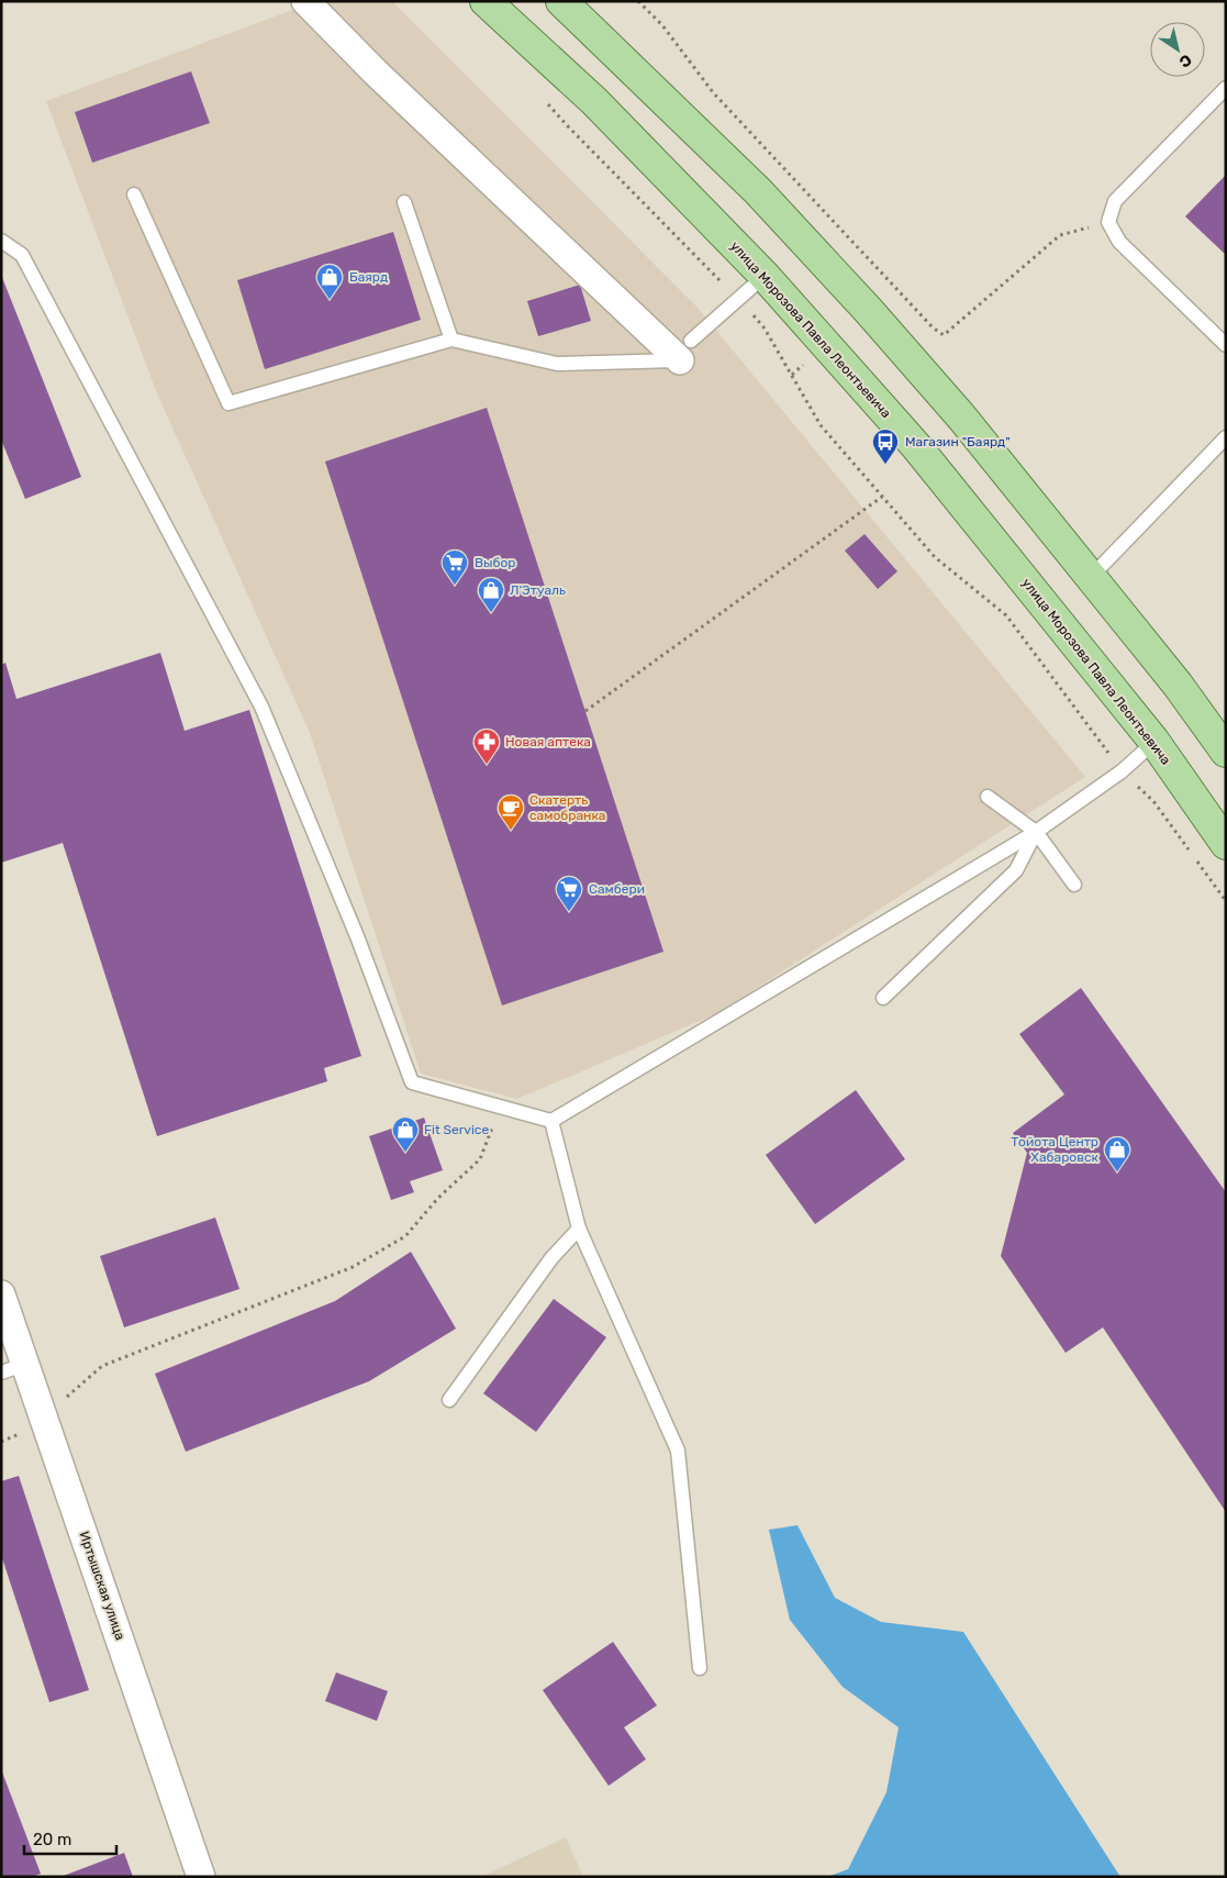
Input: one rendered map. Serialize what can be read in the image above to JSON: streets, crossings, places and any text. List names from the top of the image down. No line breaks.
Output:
{"streets":{"main road":["улица Морозова Павла Леонтьевича"],"street":["Иртышская улица"]},"places":{"shop":["Баярд","Л'Этуаль","Fit Service","Тойота Центр Хабаровск"],"bus stop":["Магазин \"Баярд\""],"supermarket":["Выбор","Самбери"],"pharmacy":["Новая аптека"],"cafe":["Скатерть самобранка"]},"scale_bar":"20 m","north":"bottom right"}
